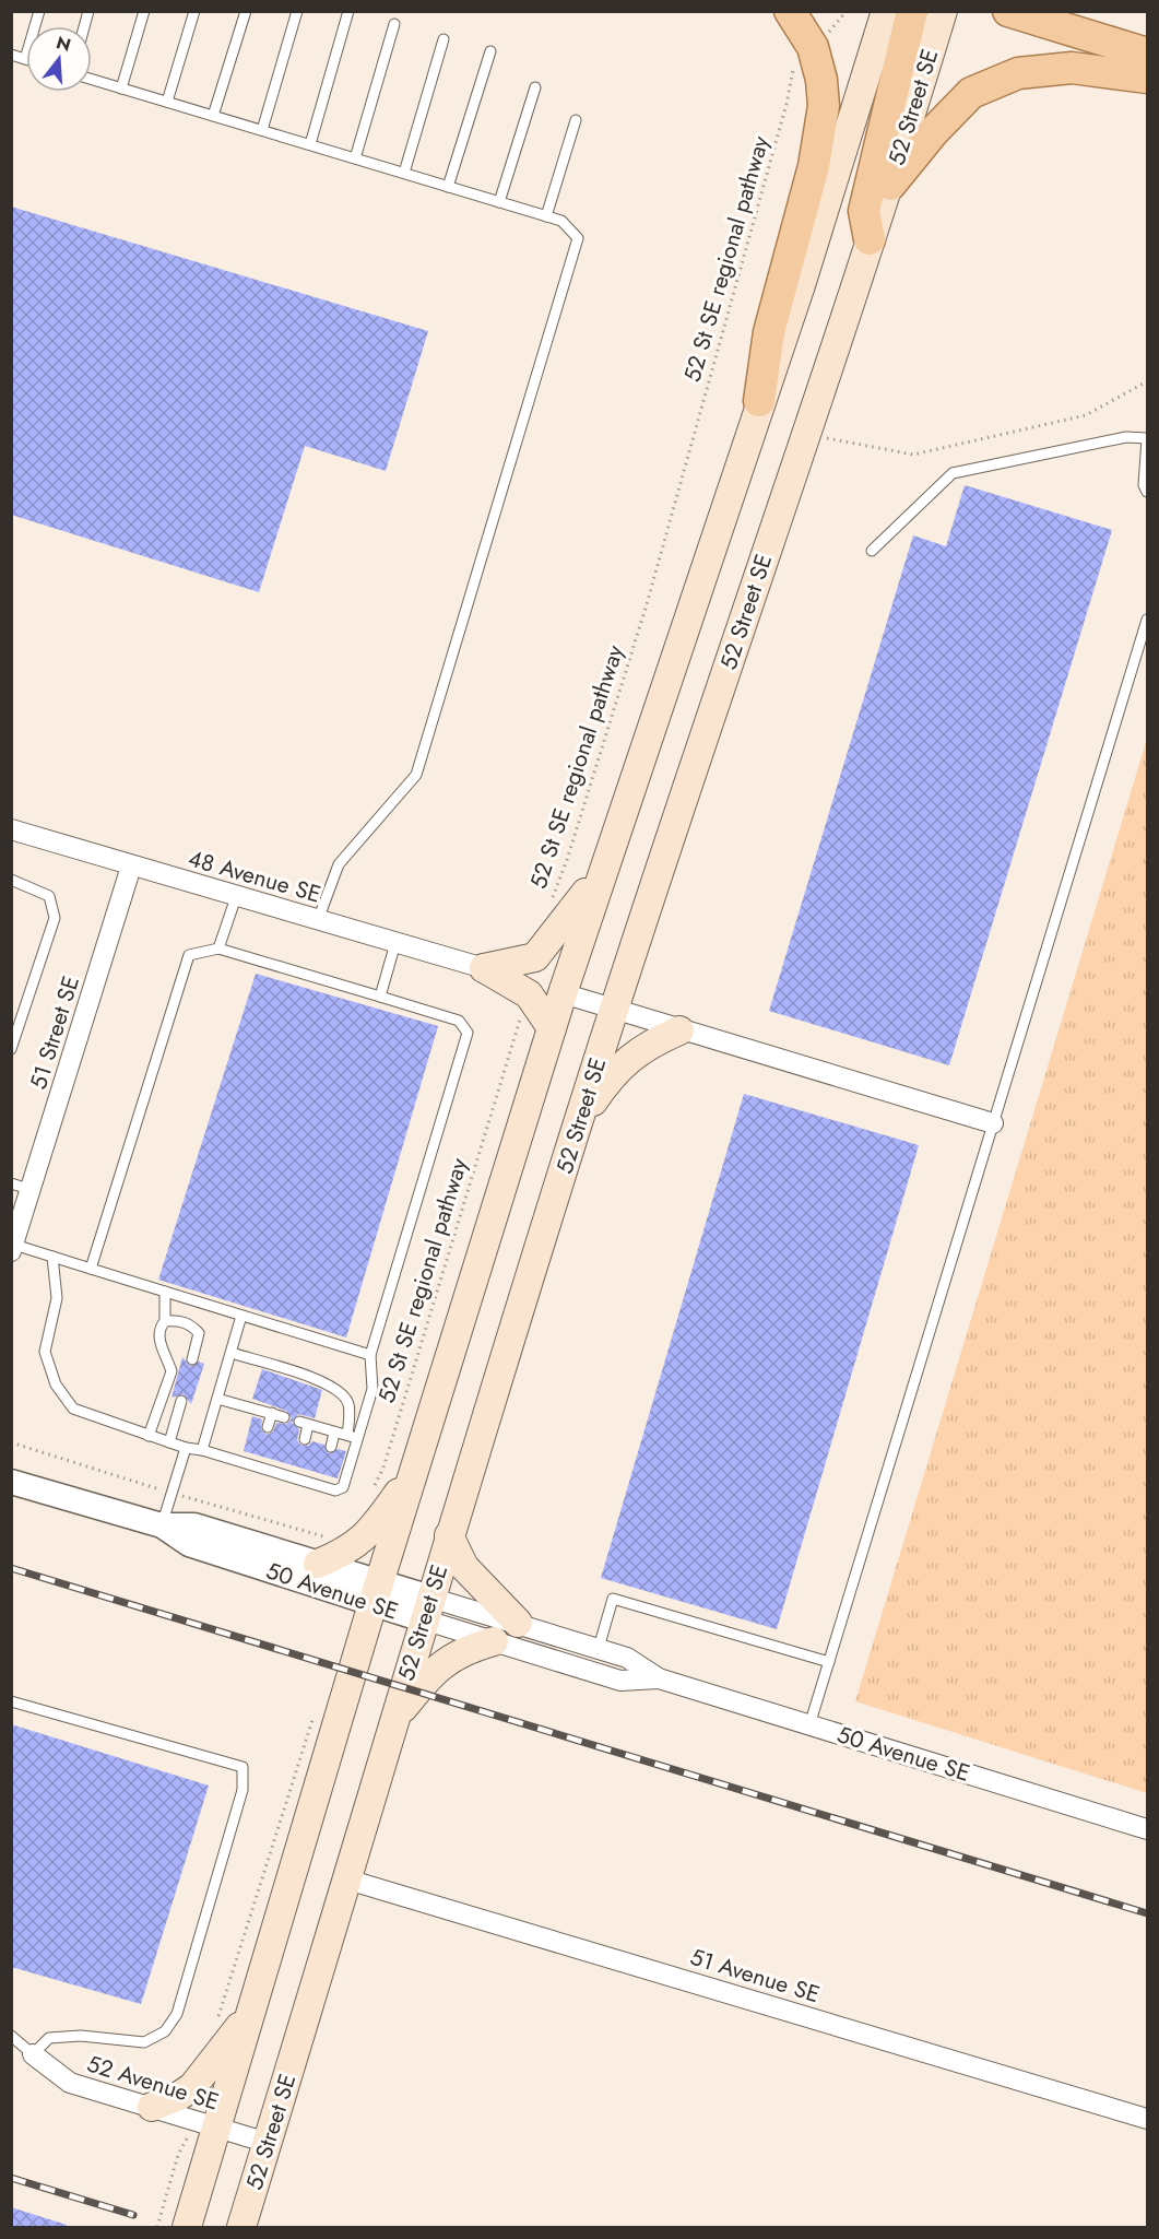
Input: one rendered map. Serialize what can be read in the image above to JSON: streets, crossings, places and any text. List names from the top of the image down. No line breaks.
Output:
{"streets":{"main road":["52 Street SE"],"street":["48 Avenue SE","51 Street SE","50 Avenue SE","51 Avenue SE","52 Avenue SE"],"path":["52 St SE regional pathway"]},"crossings":[["52 Street SE","50 Avenue SE"],["52 Street SE","51 Avenue SE"],["52 Street SE","52 Avenue SE"],["48 Avenue SE","51 Street SE"]],"north":"top"}
